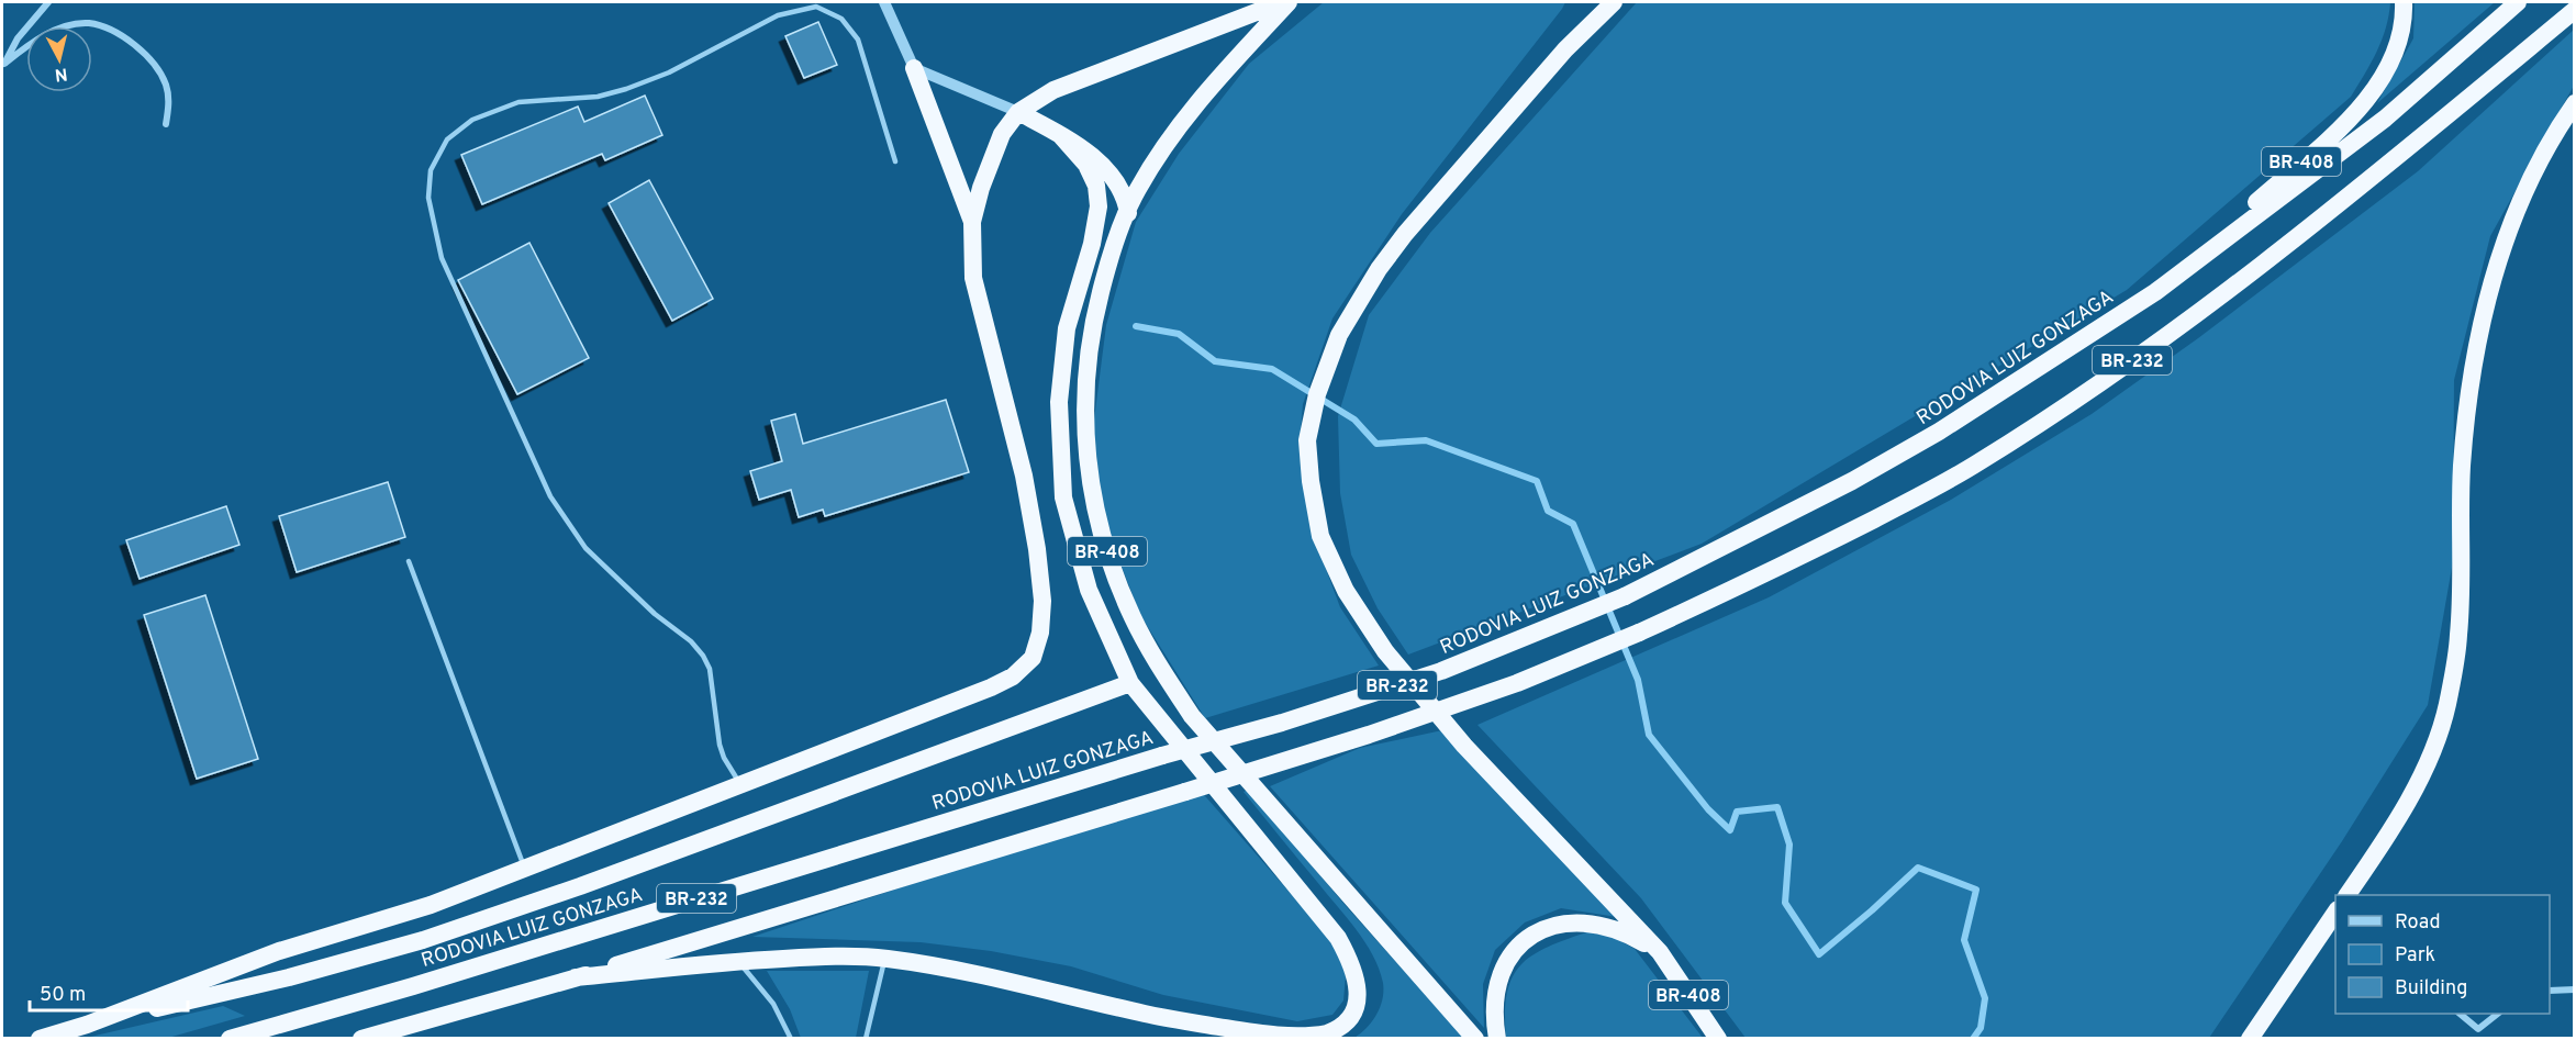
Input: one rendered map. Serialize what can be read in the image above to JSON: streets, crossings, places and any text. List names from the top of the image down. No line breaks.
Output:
{"streets":{"highway":["BR-408","RODOVIA LUIZ GONZAGA","BR-232"]},"crossings":[["BR-408","RODOVIA LUIZ GONZAGA"]],"legend":["Road","Park","Building"],"scale_bar":"50 m","north":"bottom"}
